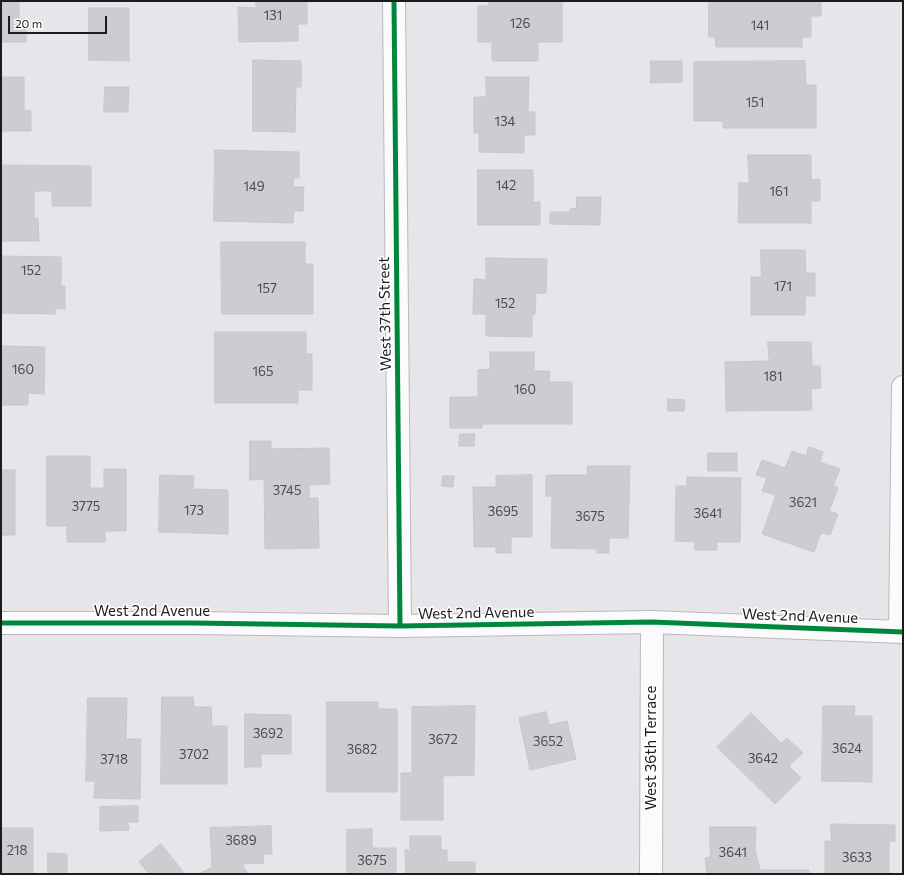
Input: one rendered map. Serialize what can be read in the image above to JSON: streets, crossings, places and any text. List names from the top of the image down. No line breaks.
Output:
{"streets":{"street":["West 37th Street","West 2nd Avenue","West 36th Terrace"]},"crossings":[["West 37th Street","West 2nd Avenue"],["West 2nd Avenue","West 36th Terrace"]],"house_numbers":["131","126","141","151","134","142","149","161","152","171","157","152","160","165","181","160","3745","3621","3775","173","3695","3641","3675","3692","3672","3652","3624","3682","3702","3642","3718","3689","218","3641","3633","3675"],"scale_bar":"20 m"}
